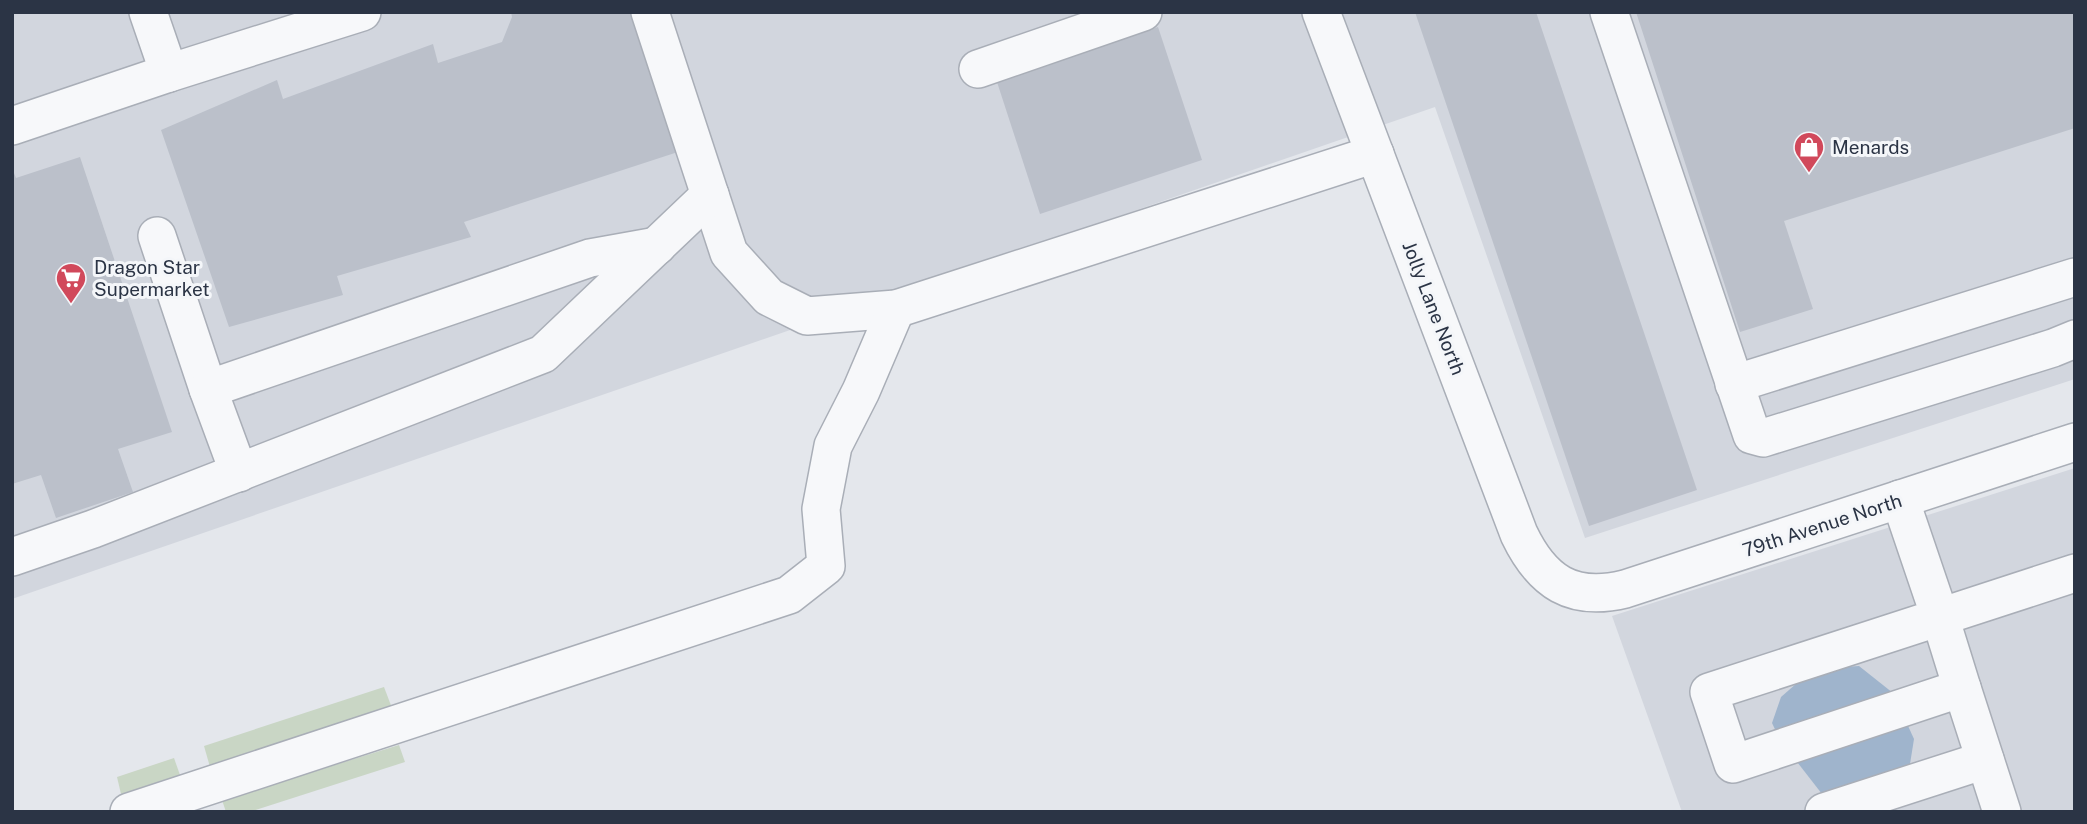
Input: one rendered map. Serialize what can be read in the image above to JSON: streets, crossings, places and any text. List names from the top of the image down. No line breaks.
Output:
{"streets":{"street":["Jolly Lane North","79th Avenue North"]},"crossings":[["Jolly Lane North","79th Avenue North"]],"places":{"shop":["Menards"],"supermarket":["Dragon Star Supermarket"]}}
